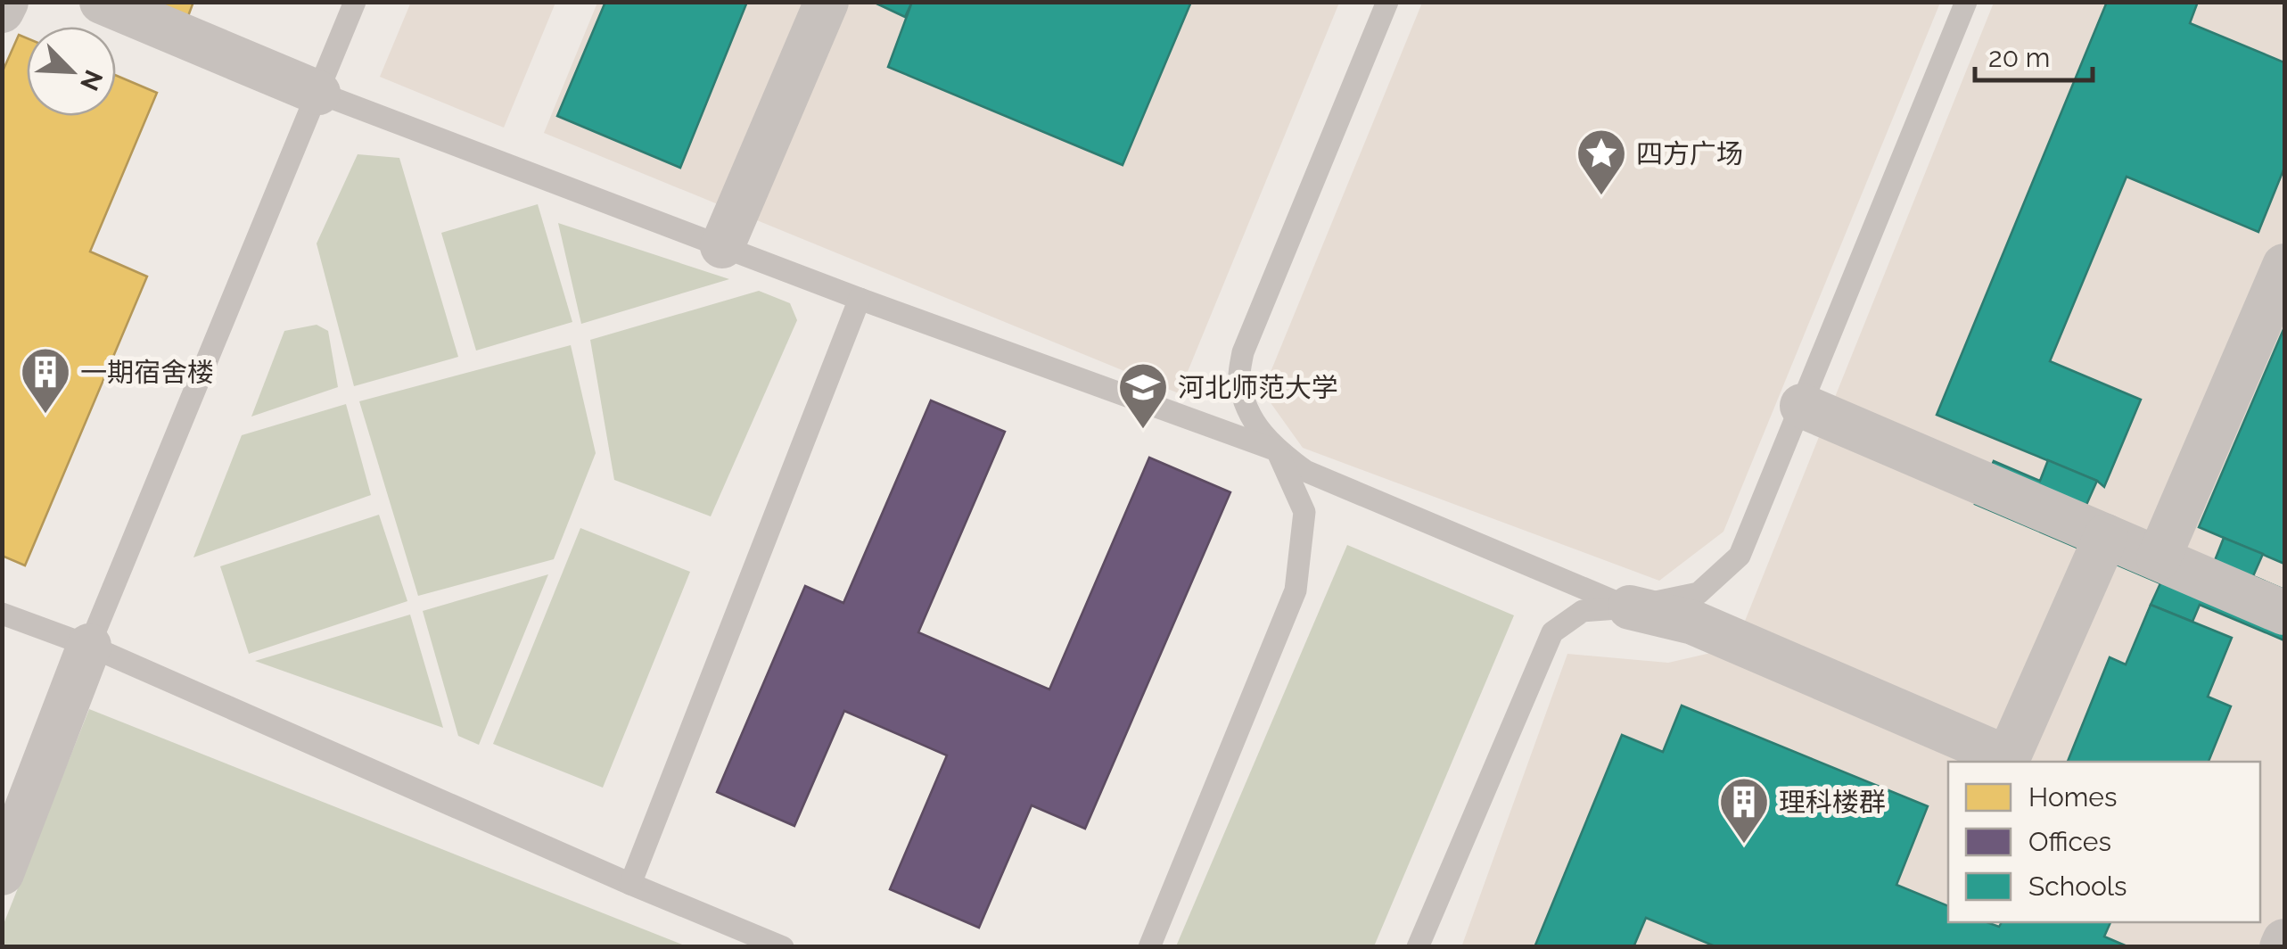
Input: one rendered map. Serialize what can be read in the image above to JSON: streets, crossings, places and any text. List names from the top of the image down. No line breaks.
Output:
{"places":{"place":["四方广场"],"building":["一期宿舍楼","理科楼群"],"school or university":["河北师范大学"]},"legend":["Homes","Offices","Schools"],"scale_bar":"20 m","north":"bottom right"}
